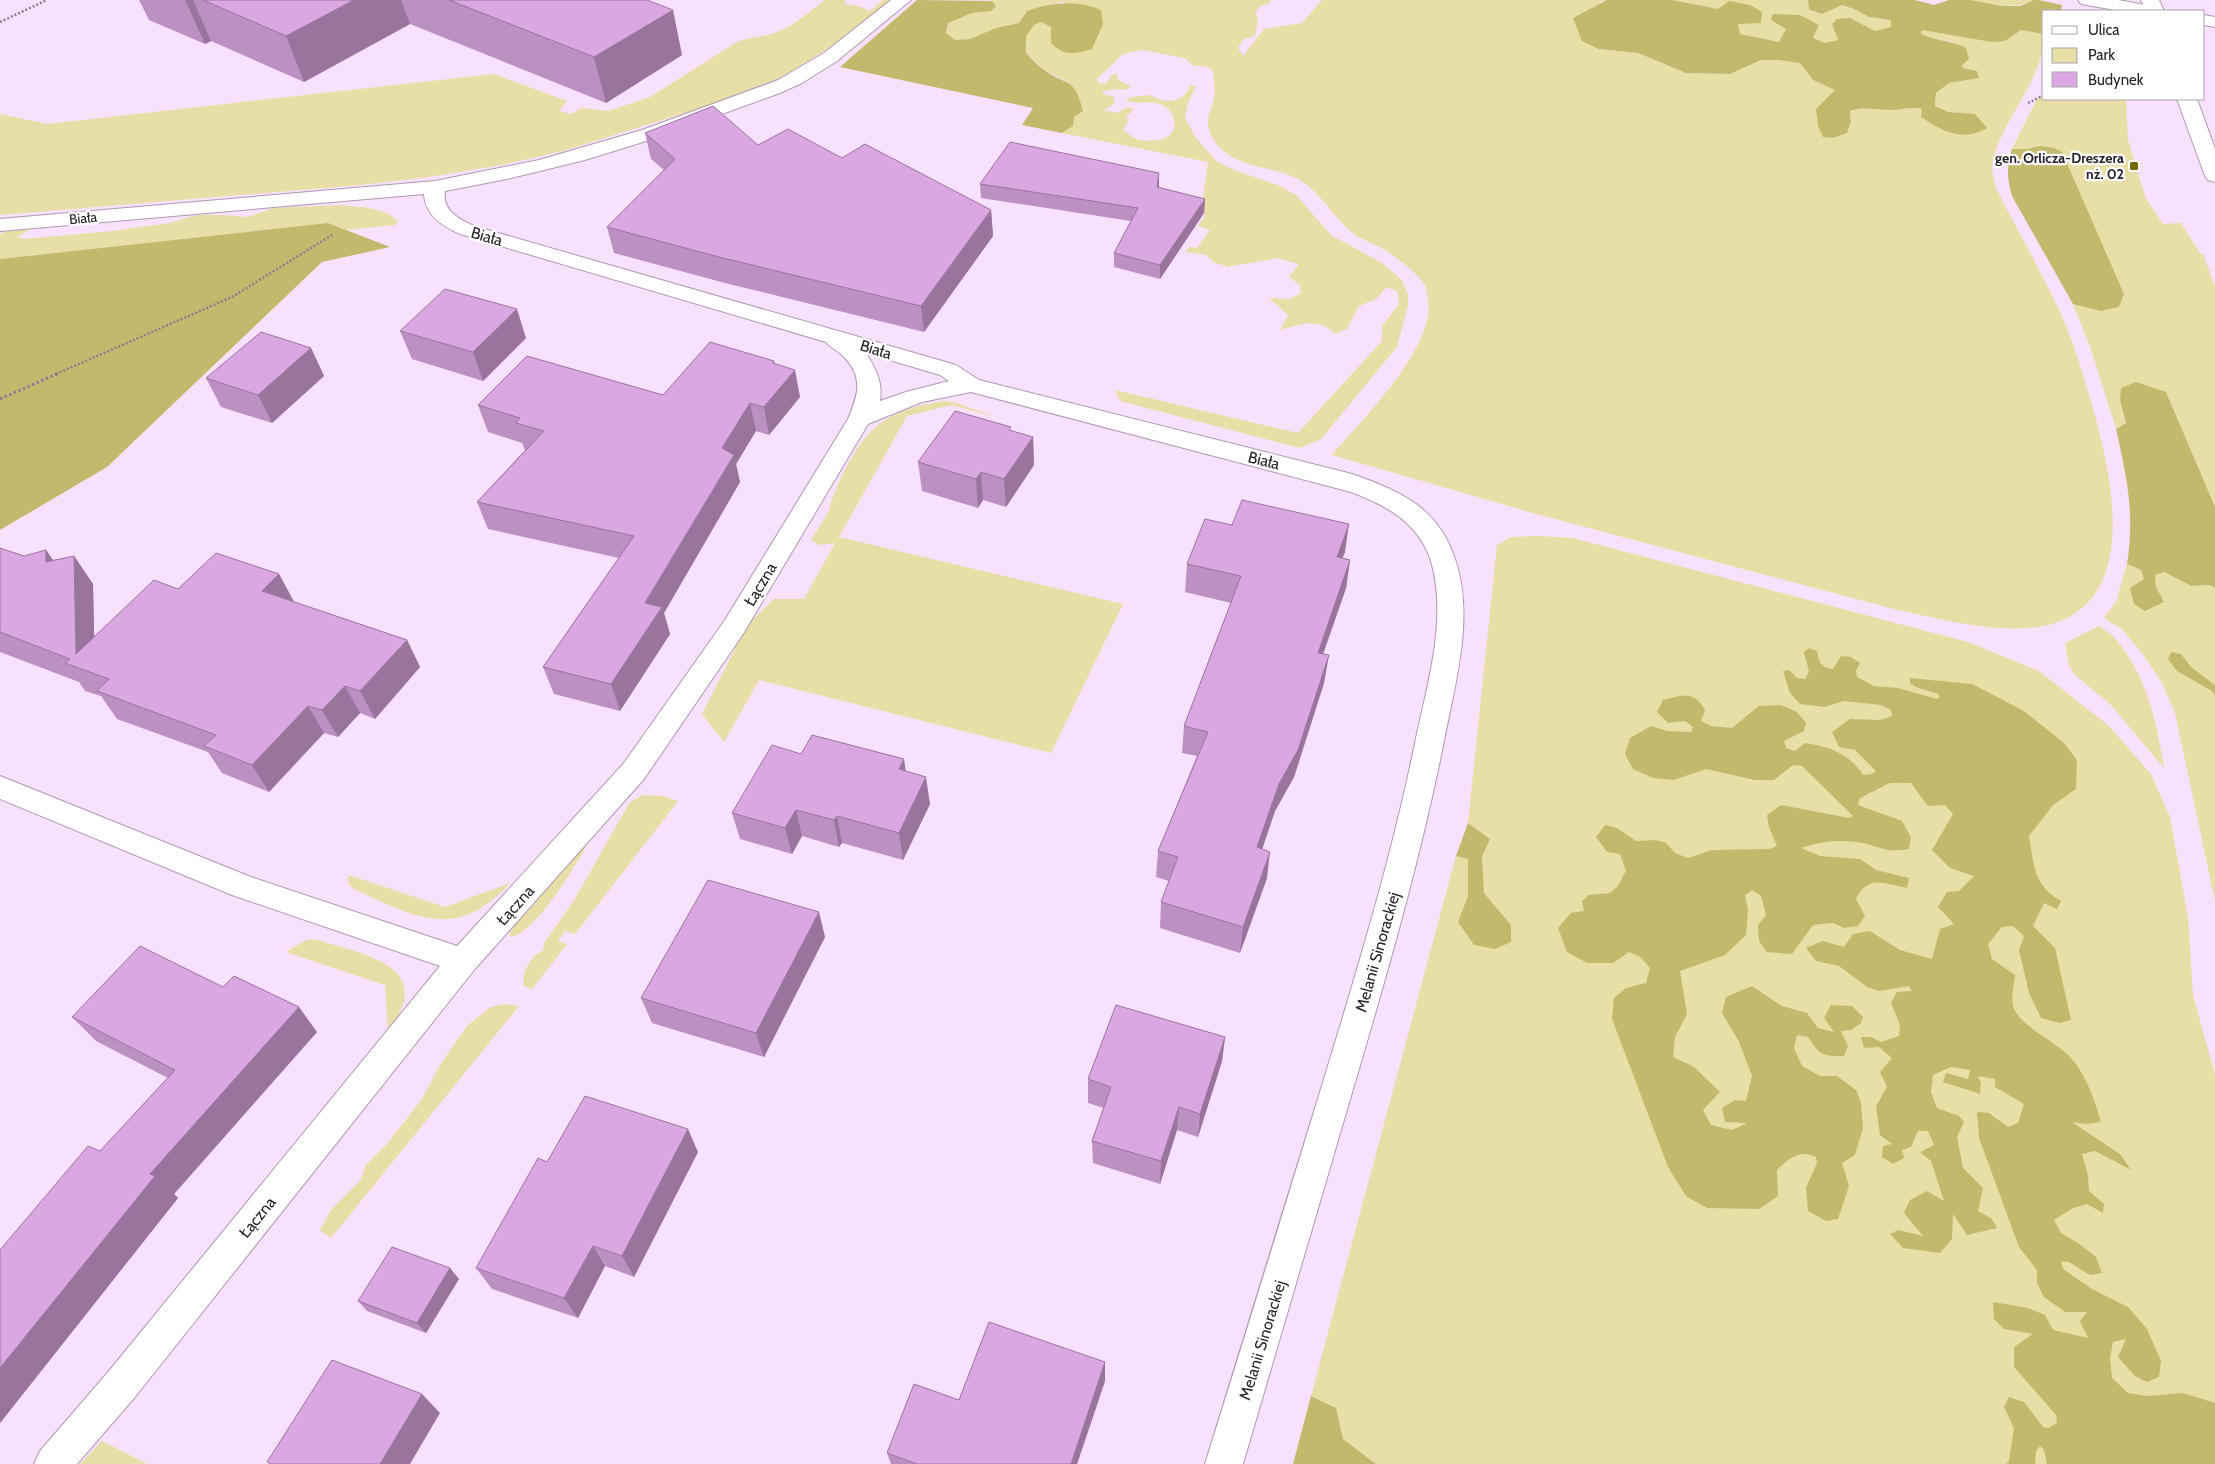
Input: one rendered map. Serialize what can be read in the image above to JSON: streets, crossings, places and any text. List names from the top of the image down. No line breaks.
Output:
{"streets":{"street":["Biała","Łączna","Melanii Sinorackiej"]},"crossings":[["Biała","Łączna"],["Biała","Melanii Sinorackiej"]],"places":{"transit":["gen. Orlicza-Dreszera nż. 02"]},"legend":["Ulica","Park","Budynek"]}
